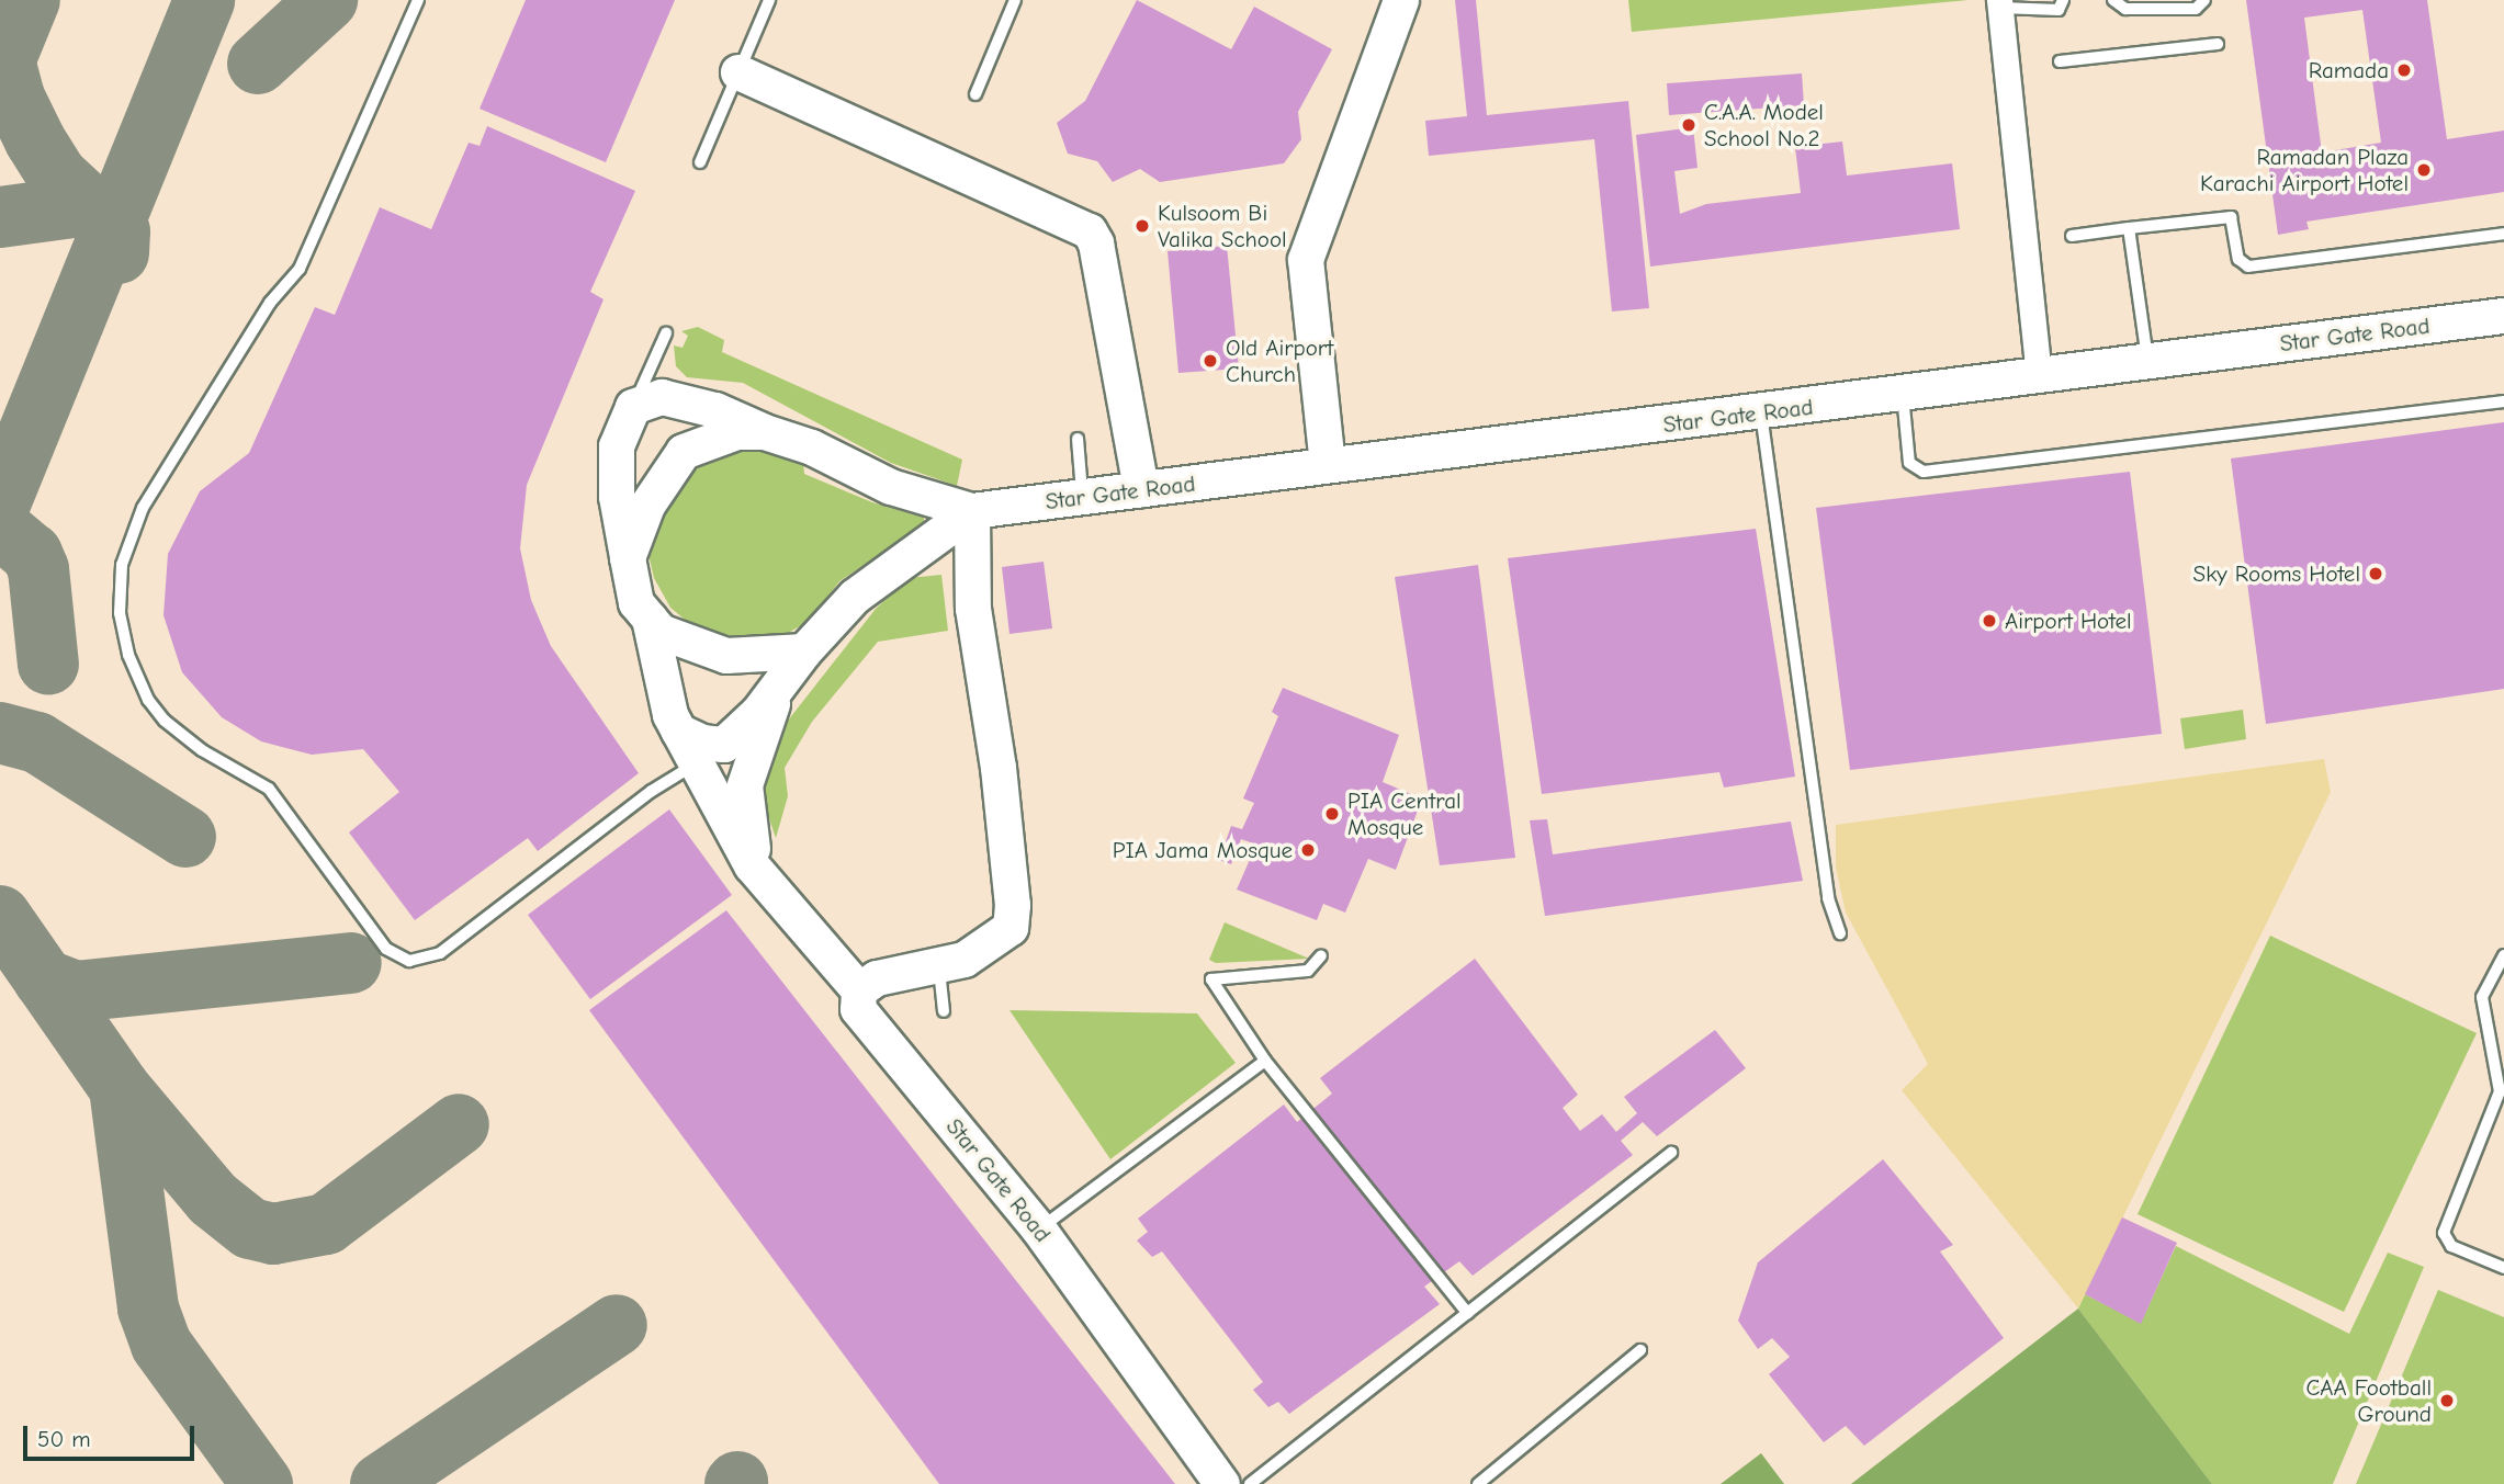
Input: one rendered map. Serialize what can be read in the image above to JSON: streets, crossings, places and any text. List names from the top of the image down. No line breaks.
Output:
{"streets":{"street":["Star Gate Road"]},"places":["Ramada","C.A.A. Model School No.2","Ramadan Plaza Karachi Airport Hotel","Kulsoom Bi Valika School","Old Airport Church","Sky Rooms Hotel","Airport Hotel","PIA Central Mosque","PIA Jama Mosque","CAA Football Ground"],"scale_bar":"50 m"}
